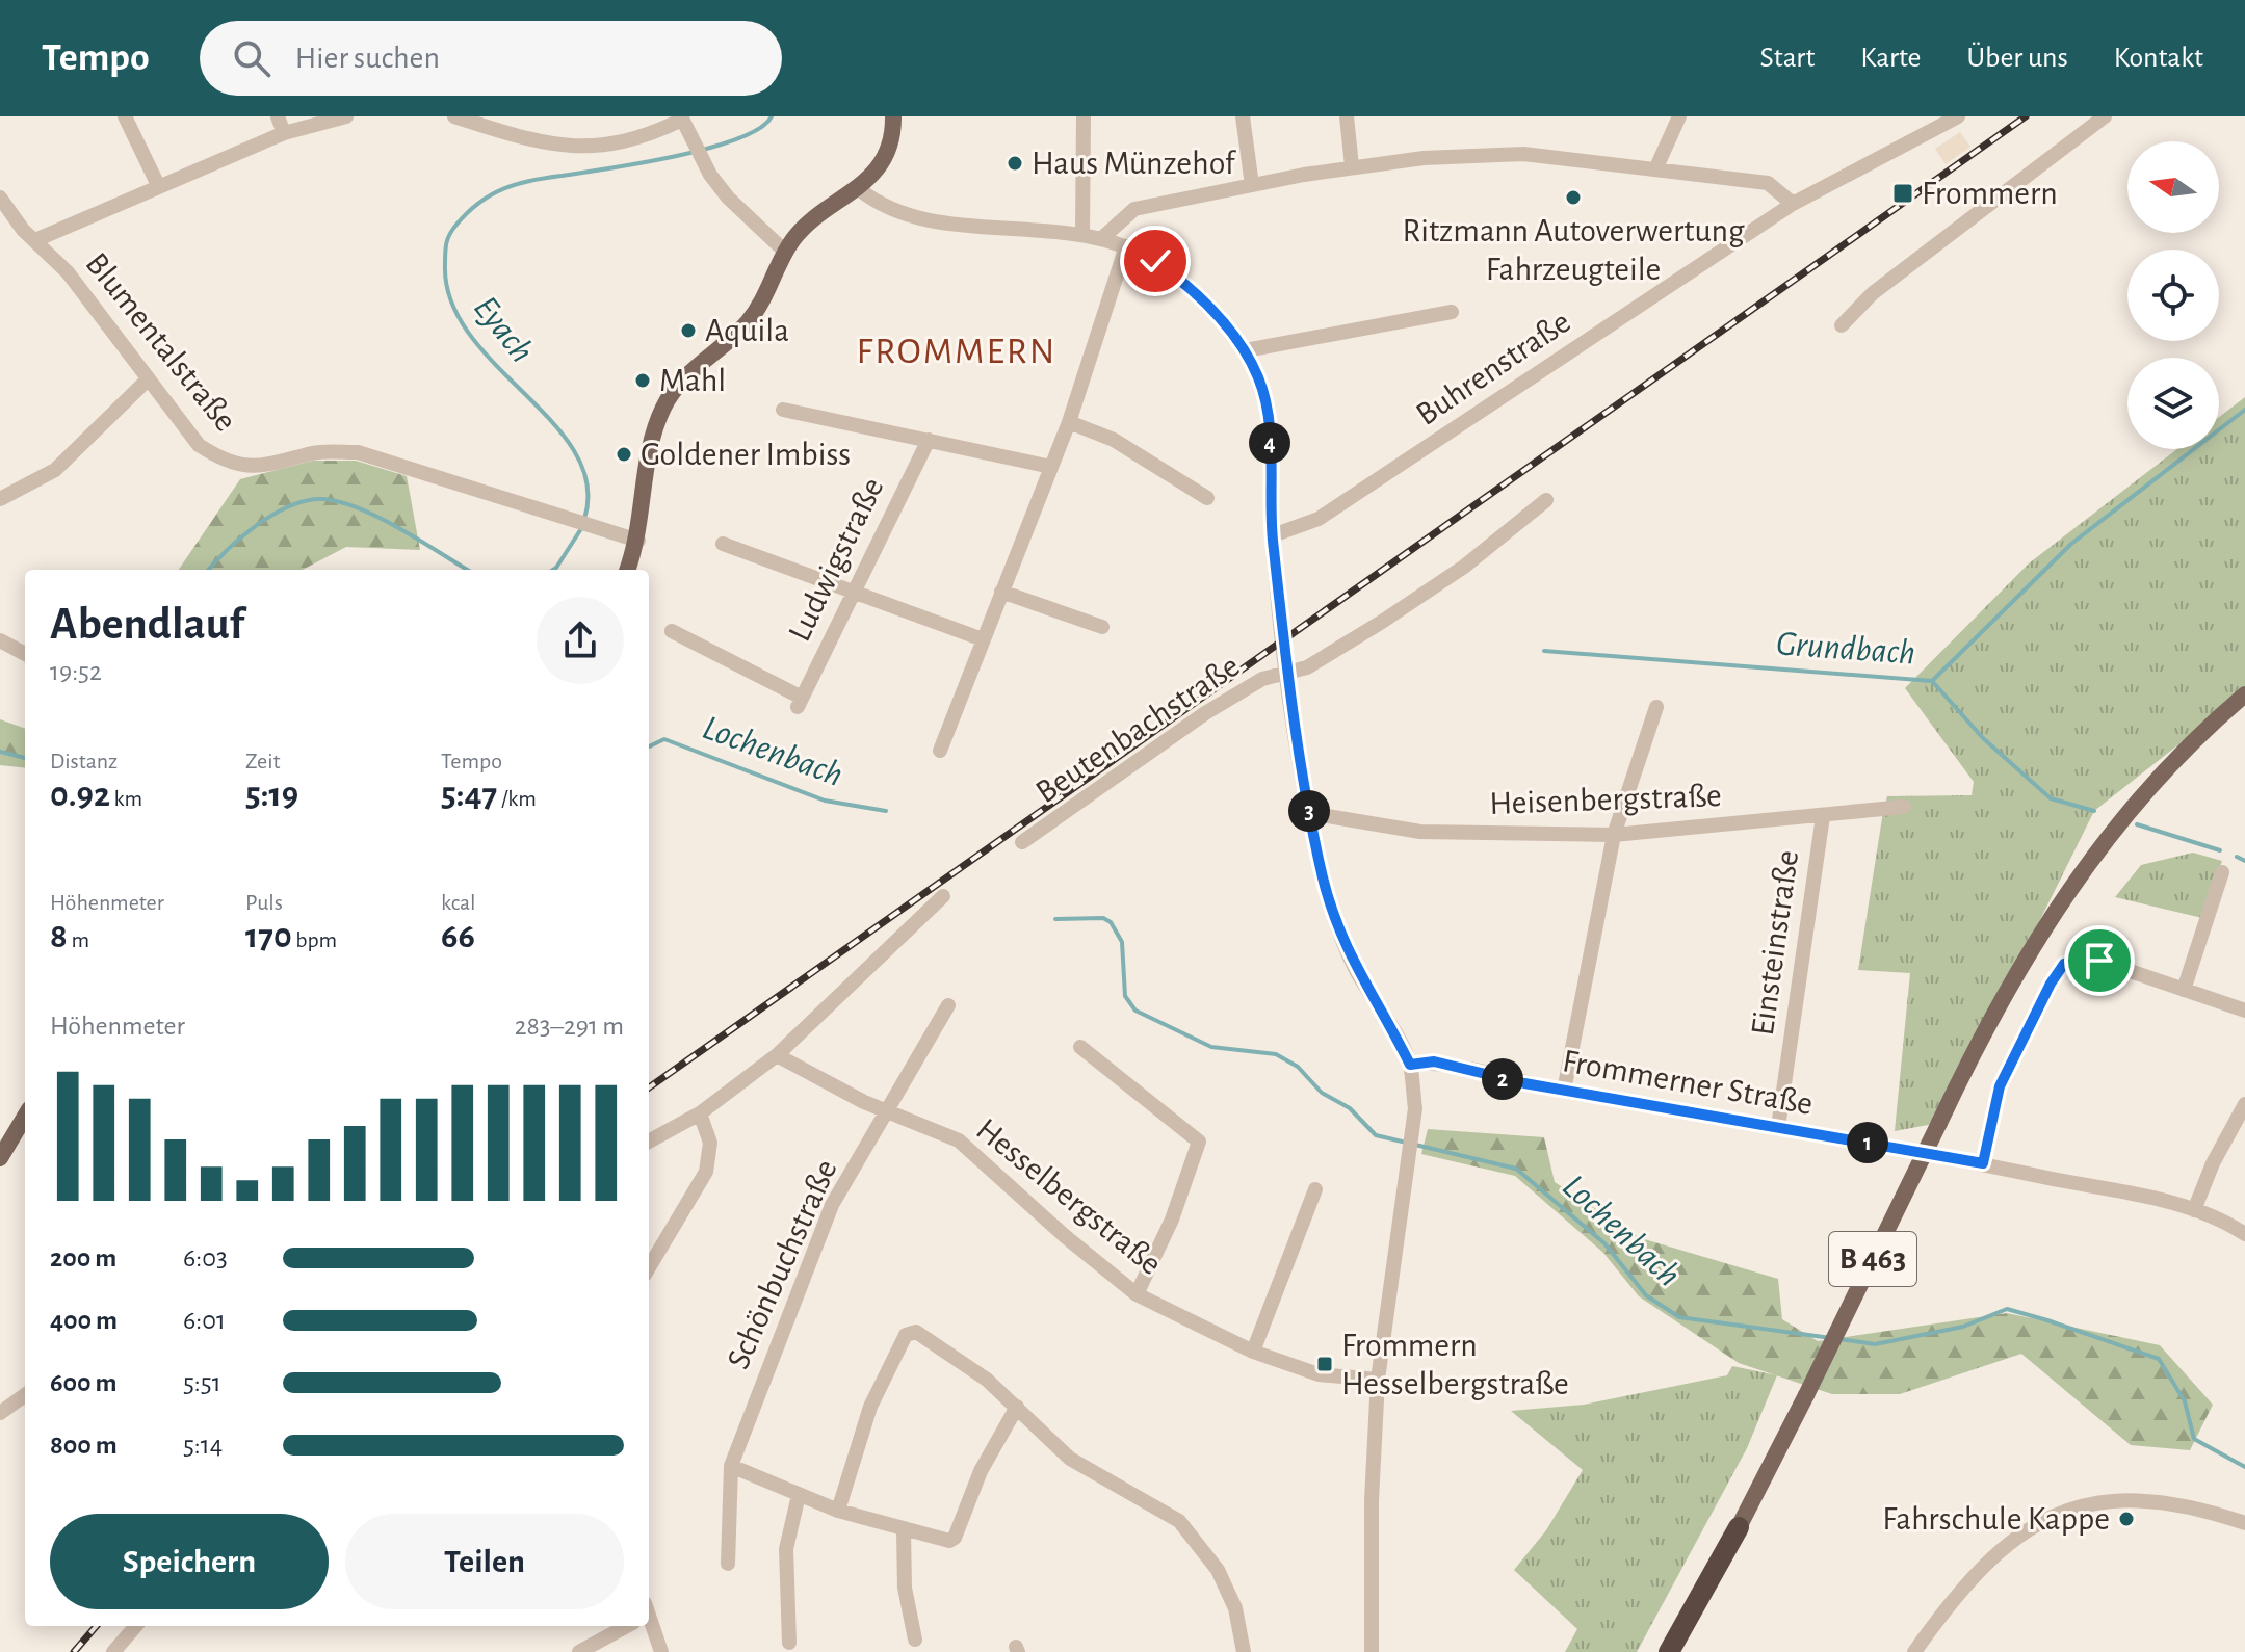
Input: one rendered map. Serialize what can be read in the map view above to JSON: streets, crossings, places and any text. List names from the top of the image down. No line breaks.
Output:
{"streets":{"highway":["B 463"],"street":["Blumentalstraße","Buhrenstraße","Ludwigstraße","Beutenbachstraße","Heisenbergstraße","Einsteinstraße","Frommerner Straße","Hesselbergstraße","Schönbuchstraße"]},"crossings":[["Heisenbergstraße","Einsteinstraße"],["Einsteinstraße","Frommerner Straße"],["Hesselbergstraße","Schönbuchstraße"]],"districts":["FROMMERN"],"water":["Eyach","Grundbach","Lochenbach"],"places":{"other":["Haus Münzehof","Ritzmann Autoverwertung Fahrzeugteile","Aquila","Mahl","Goldener Imbiss","Fahrschule Kappe"],"transit":["Frommern","Frommern Hesselbergstraße"]},"north":"left","page":{"header":"Tempo","search":"Hier suchen","nav":["Start","Karte","Über uns","Kontakt"],"pins":["4","3","2","1"],"heading":["Abendlauf","19:52"],"stats":[["Distanz","0.92 km"],["Zeit","5:19"],["Tempo","5:47 /km"],["Höhenmeter","8 m"],["Puls","170 bpm"],["kcal","66"]],"chart":["Höhenmeter","283–291 m"],"list":[{"name":"200 m","note":"6:03"},{"name":"400 m","note":"6:01"},{"name":"600 m","note":"5:51"},{"name":"800 m","note":"5:14"}],"buttons":["Speichern","Teilen"]}}
